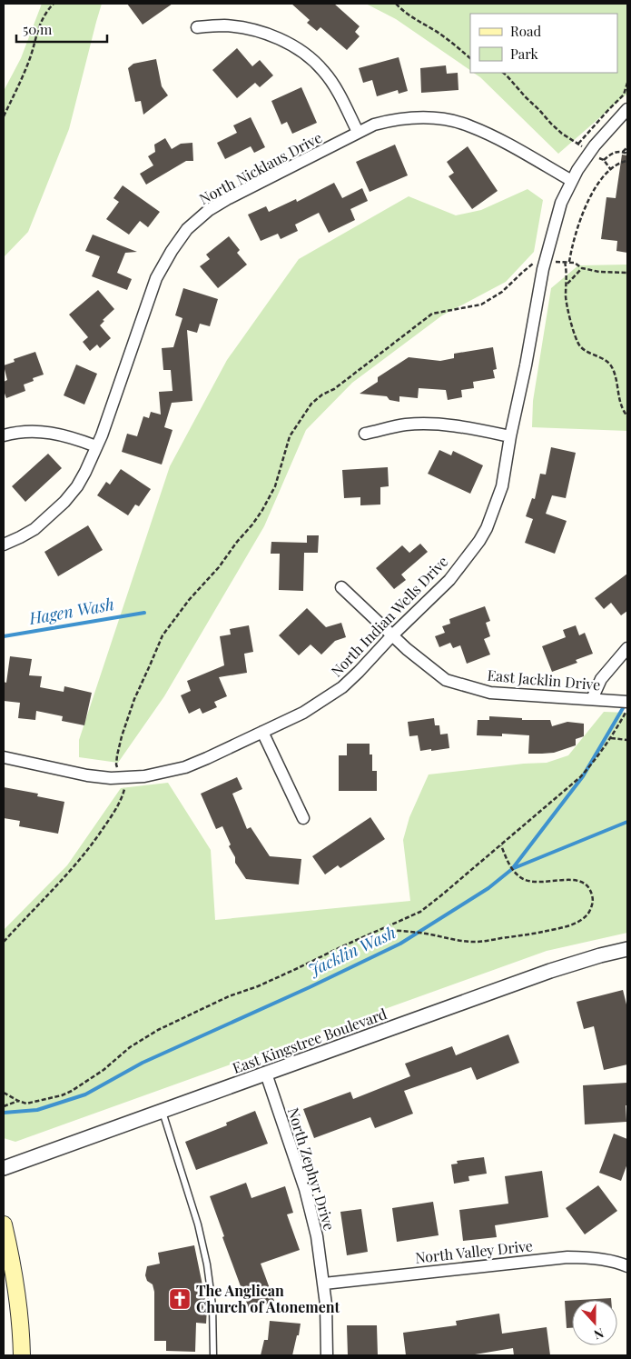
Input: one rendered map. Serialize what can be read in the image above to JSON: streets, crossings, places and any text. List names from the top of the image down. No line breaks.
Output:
{"streets":{"street":["North Nicklaus Drive","North Indian Wells Drive","East Jacklin Drive","East Kingstree Boulevard","North Zephyr Drive","North Valley Drive"]},"crossings":[["North Nicklaus Drive","North Indian Wells Drive"],["North Indian Wells Drive","East Jacklin Drive"],["East Kingstree Boulevard","North Zephyr Drive"],["North Zephyr Drive","North Valley Drive"]],"water":["Hagen Wash","Jacklin Wash"],"places":{"church":["The Anglican Church of Atonement"]},"legend":["Road","Park"],"scale_bar":"50 m","north":"bottom"}
